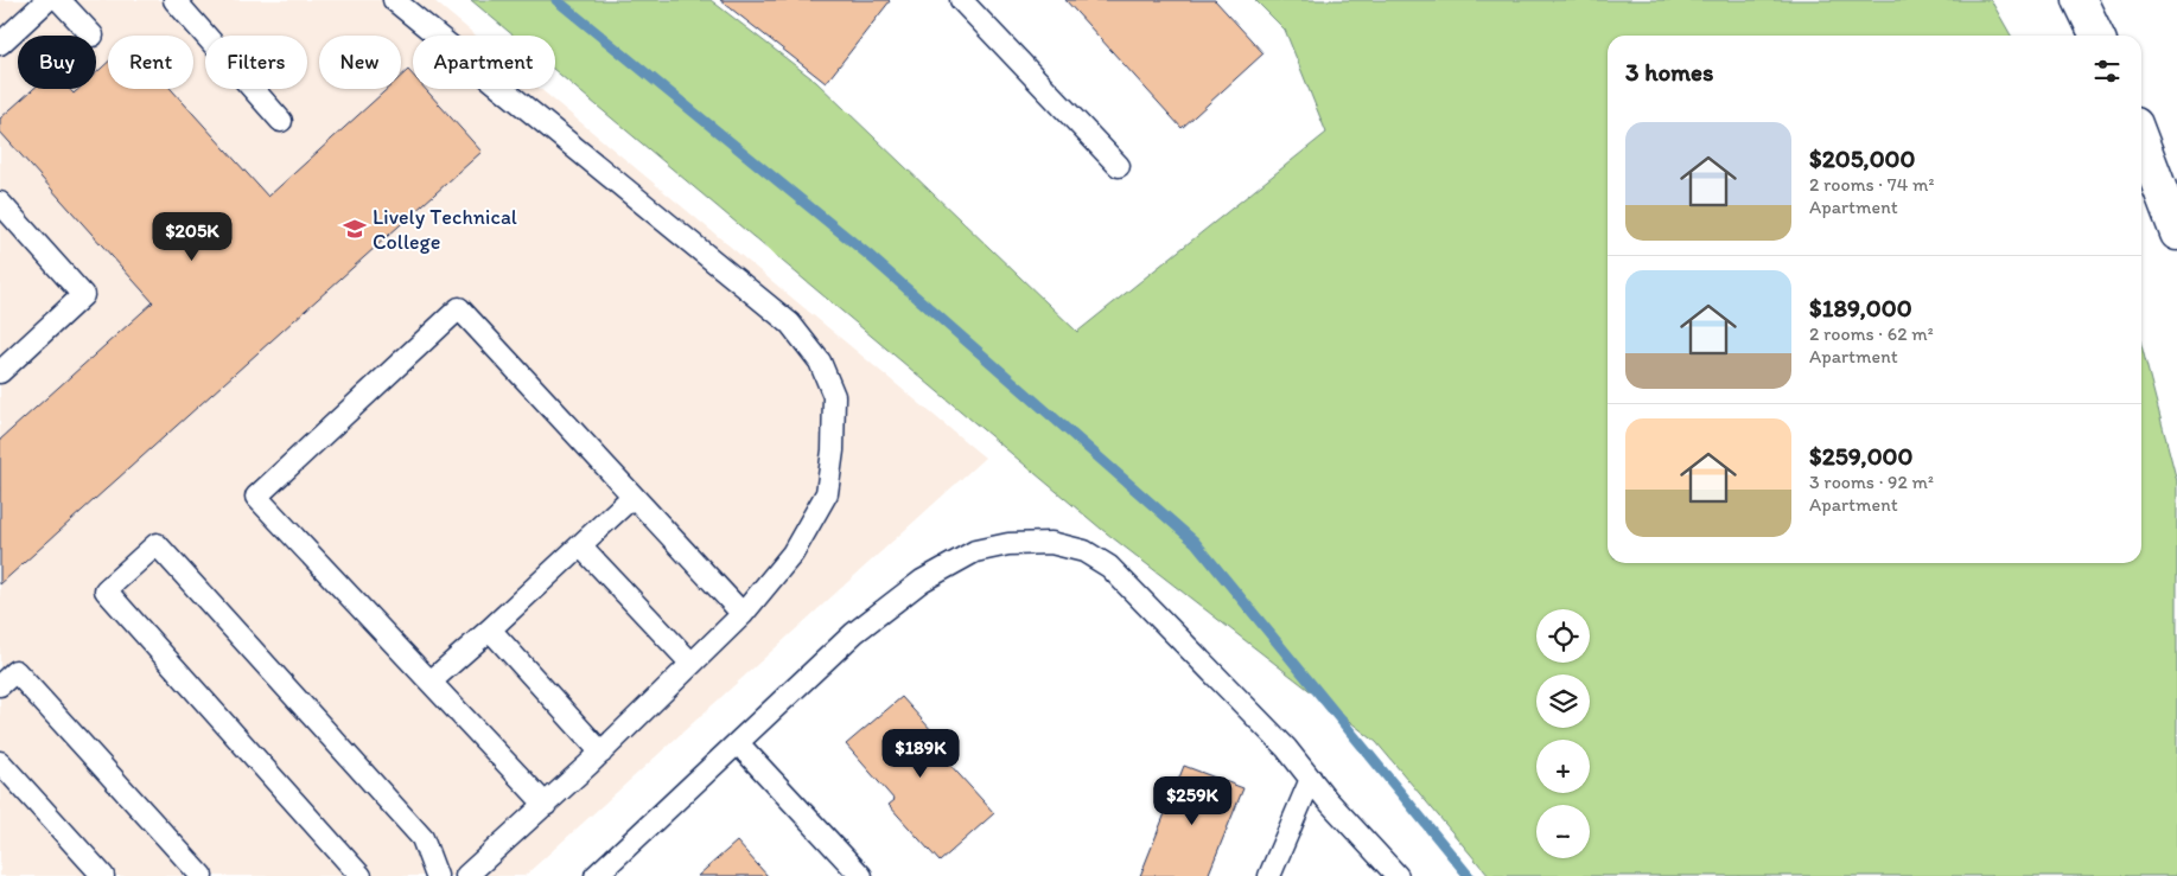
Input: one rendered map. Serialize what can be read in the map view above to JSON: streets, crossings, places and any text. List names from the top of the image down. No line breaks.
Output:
{"places":{"school or university":["Lively Technical College"]},"page":{"chip":["Buy","Rent","Filters","New","Apartment"],"heading":"3 homes","list":[{"name":"$205,000","note":"2 rooms · 74 m² · Apartment"},{"name":"$189,000","note":"2 rooms · 62 m² · Apartment"},{"name":"$259,000","note":"3 rooms · 92 m² · Apartment"}],"price":["$205K","$189K","$259K"],"map_buttons":["+","−"]}}
